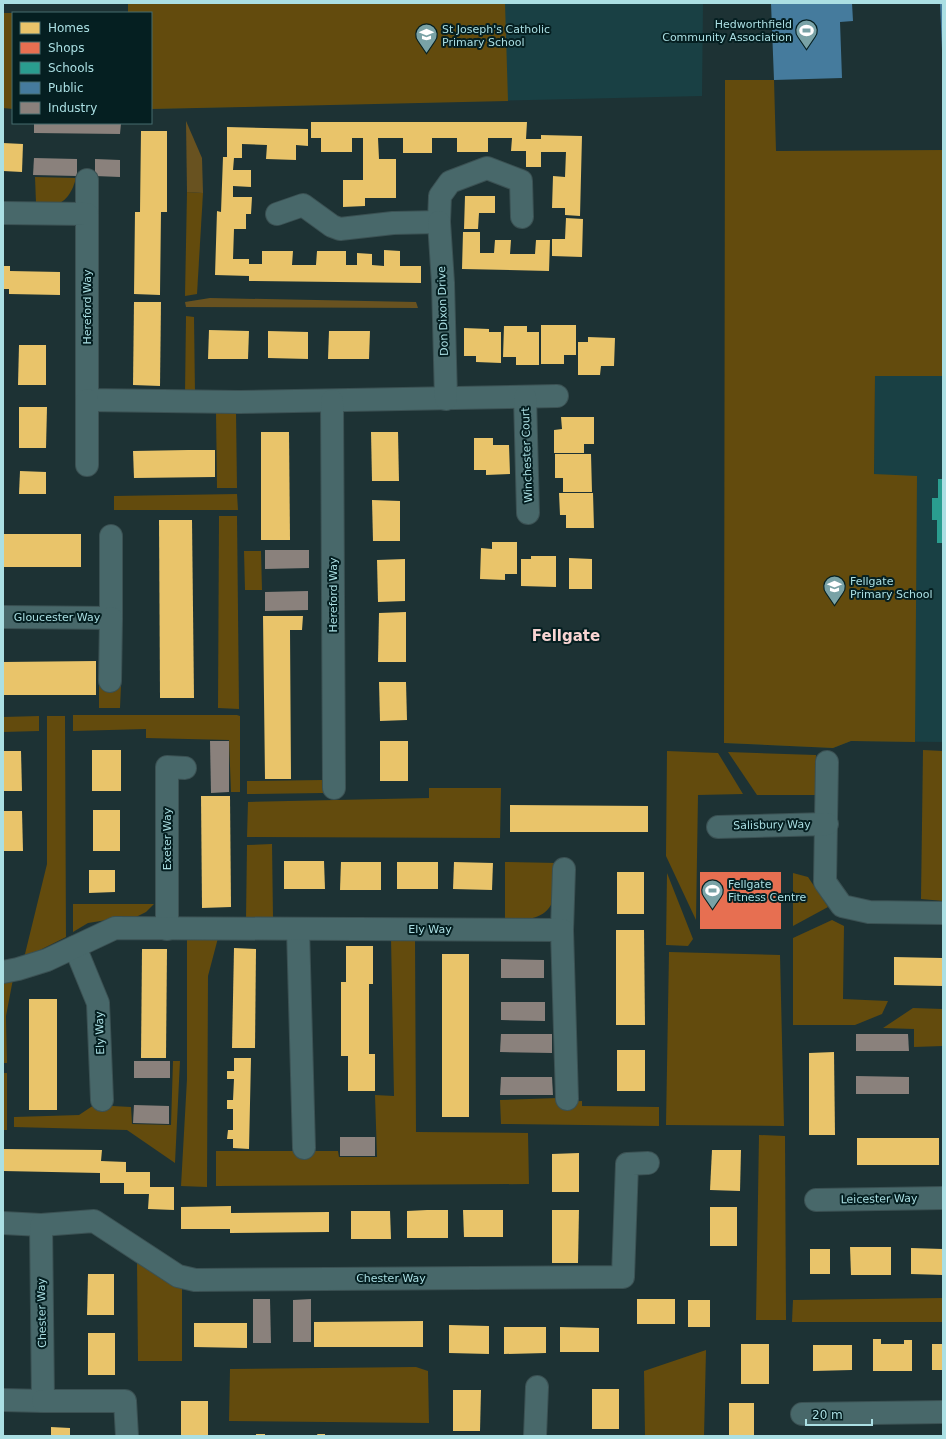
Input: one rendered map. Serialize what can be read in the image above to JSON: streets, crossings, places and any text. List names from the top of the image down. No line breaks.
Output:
{"streets":{"street":["Hereford Way","Don Dixon Drive","Winchester Court","Gloucester Way","Salisbury Way","Exeter Way","Ely Way","Leicester Way","Chester Way"]},"crossings":[["Don Dixon Drive","Winchester Court"],["Exeter Way","Ely Way"]],"districts":["Fellgate"],"places":{"sports":["Hedworthfield Community Association","Fellgate Fitness Centre"],"school or university":["St Joseph's Catholic Primary School","Fellgate Primary School"]},"legend":["Homes","Shops","Schools","Public","Industry"],"scale_bar":"20 m"}
